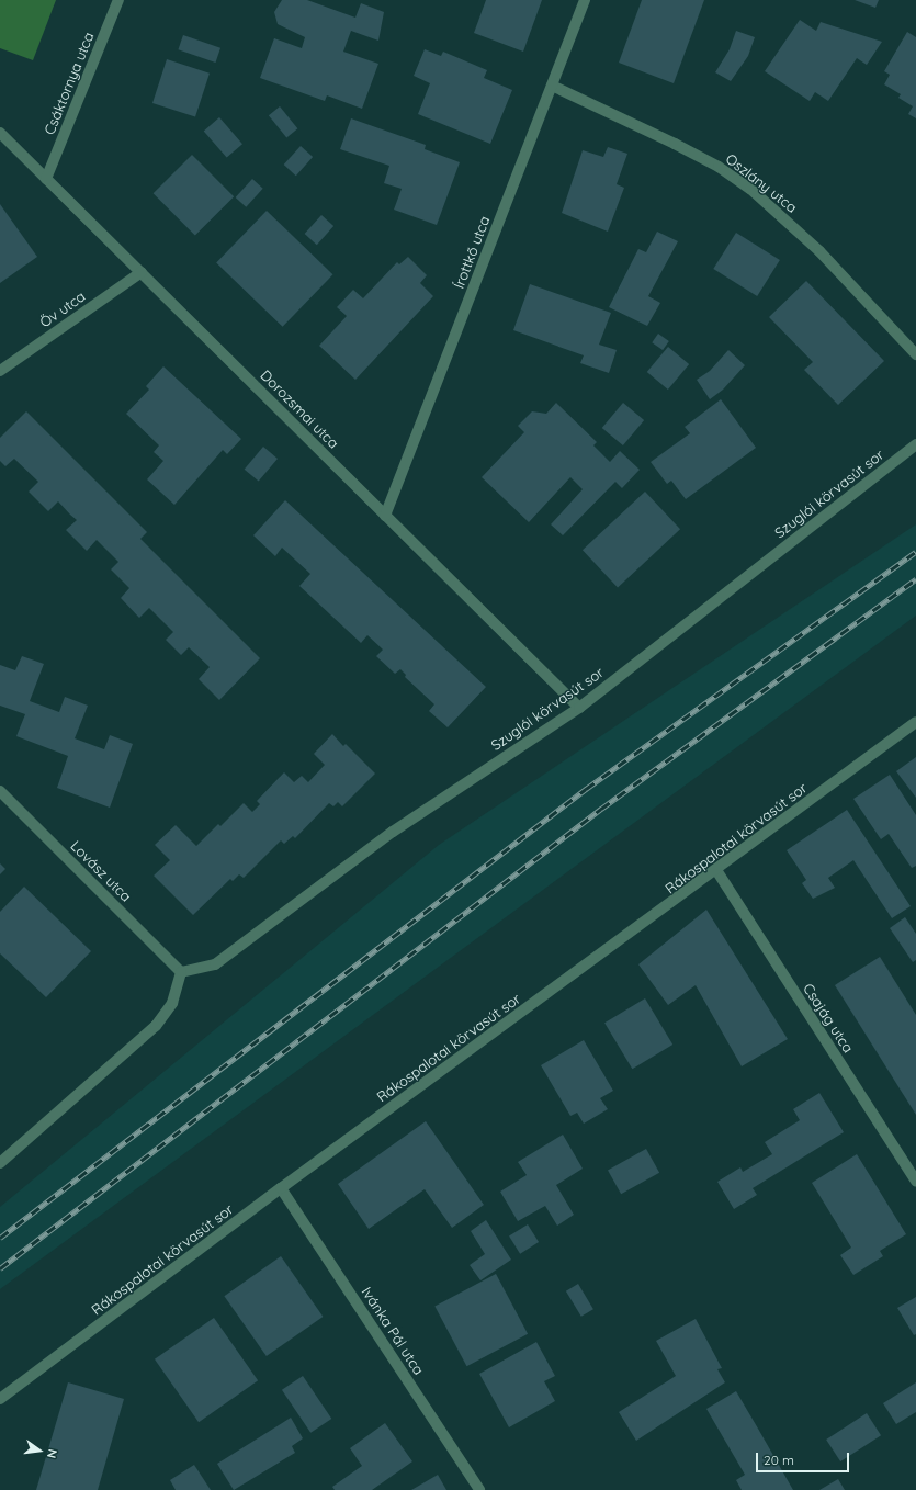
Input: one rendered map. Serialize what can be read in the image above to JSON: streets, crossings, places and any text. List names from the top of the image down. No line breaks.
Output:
{"streets":{"street":["Csáktornya utca","Oszlány utca","Írottkő utca","Öv utca","Dorozsmai utca","Szuglói körvasút sor","Rákospalotai körvasút sor","Lovász utca","Csajág utca","Ivánka Pál utca"]},"crossings":[["Csáktornya utca","Dorozsmai utca"],["Oszlány utca","Írottkő utca"],["Írottkő utca","Dorozsmai utca"],["Öv utca","Dorozsmai utca"],["Dorozsmai utca","Szuglói körvasút sor"],["Szuglói körvasút sor","Lovász utca"],["Rákospalotai körvasút sor","Csajág utca"],["Rákospalotai körvasút sor","Ivánka Pál utca"]],"scale_bar":"20 m","north":"right"}
